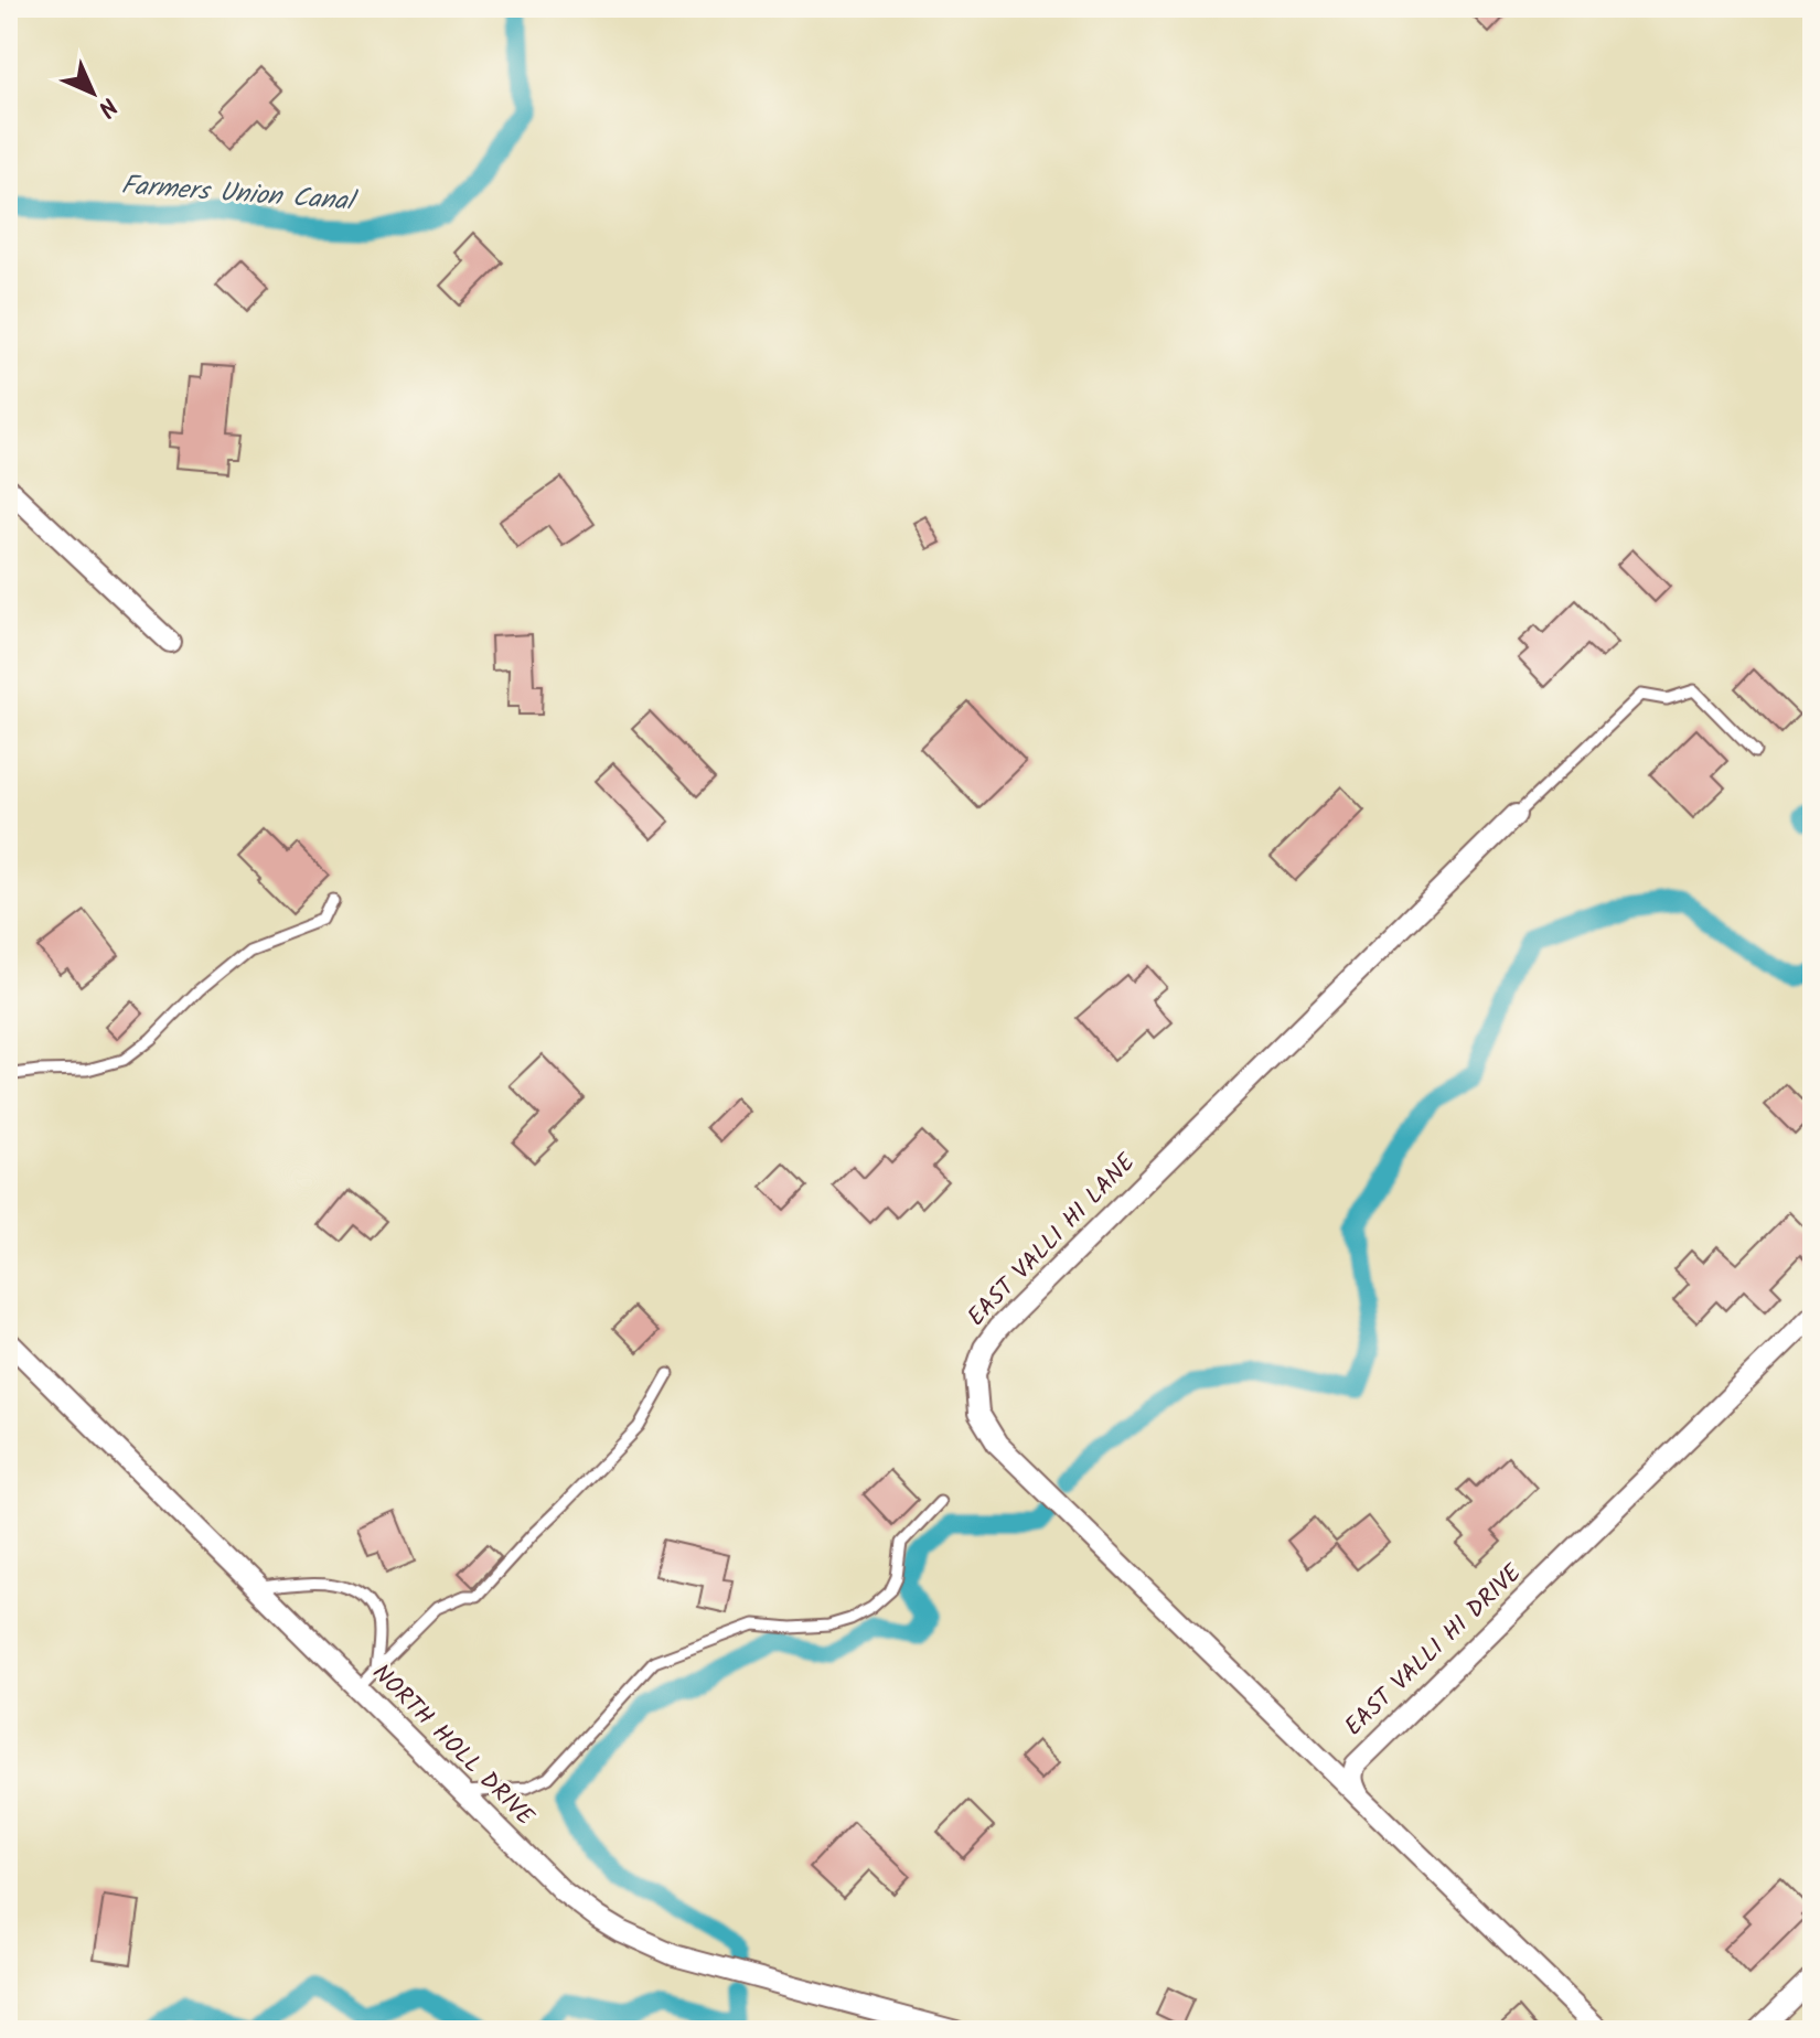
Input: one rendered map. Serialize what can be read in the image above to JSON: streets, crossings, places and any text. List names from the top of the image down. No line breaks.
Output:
{"streets":{"street":["EAST VALLI HI LANE","EAST VALLI HI DRIVE","NORTH HOLL DRIVE"]},"crossings":[["EAST VALLI HI LANE","EAST VALLI HI DRIVE"]],"water":["Farmers Union Canal"],"north":"bottom right"}
